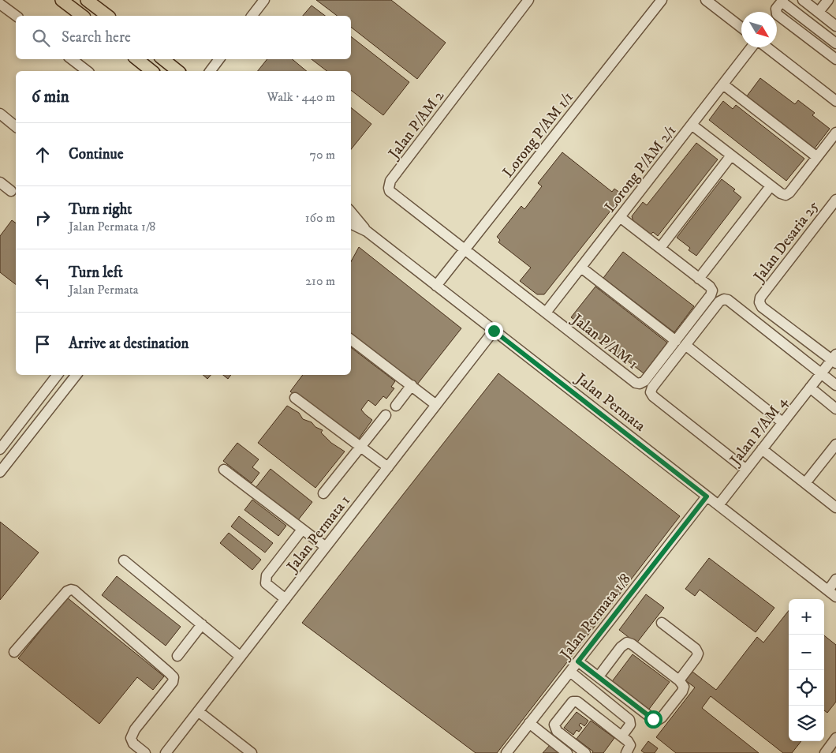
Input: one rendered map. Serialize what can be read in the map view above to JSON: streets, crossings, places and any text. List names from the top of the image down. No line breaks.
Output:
{"streets":{"street":["Jalan P/AM 2","Lorong P/AM 1/1","Lorong P/AM 2/1","Jalan Desaria 25","Jalan P/AM 1","Jalan Permata","Jalan P/AM 4","Jalan Permata 1","Jalan Permata 1/8"]},"crossings":[["Jalan P/AM 2","Lorong P/AM 1/1"],["Jalan P/AM 2","Jalan P/AM 1"],["Lorong P/AM 1/1","Jalan P/AM 1"],["Lorong P/AM 1/1","Jalan Permata"],["Lorong P/AM 2/1","Jalan P/AM 1"],["Jalan Desaria 25","Jalan P/AM 4"],["Jalan Permata","Jalan P/AM 4"],["Jalan Permata","Jalan Permata 1"],["Jalan Permata","Jalan Permata 1/8"]],"north":"bottom right","page":{"search":"Search here","heading":["6 min","Walk · 440 m"],"list":[["Continue","70 m"],["Turn right","Jalan Permata 1/8","160 m"],["Turn left","Jalan Permata","210 m"],"Arrive at destination"],"map_buttons":["+","−"]}}
